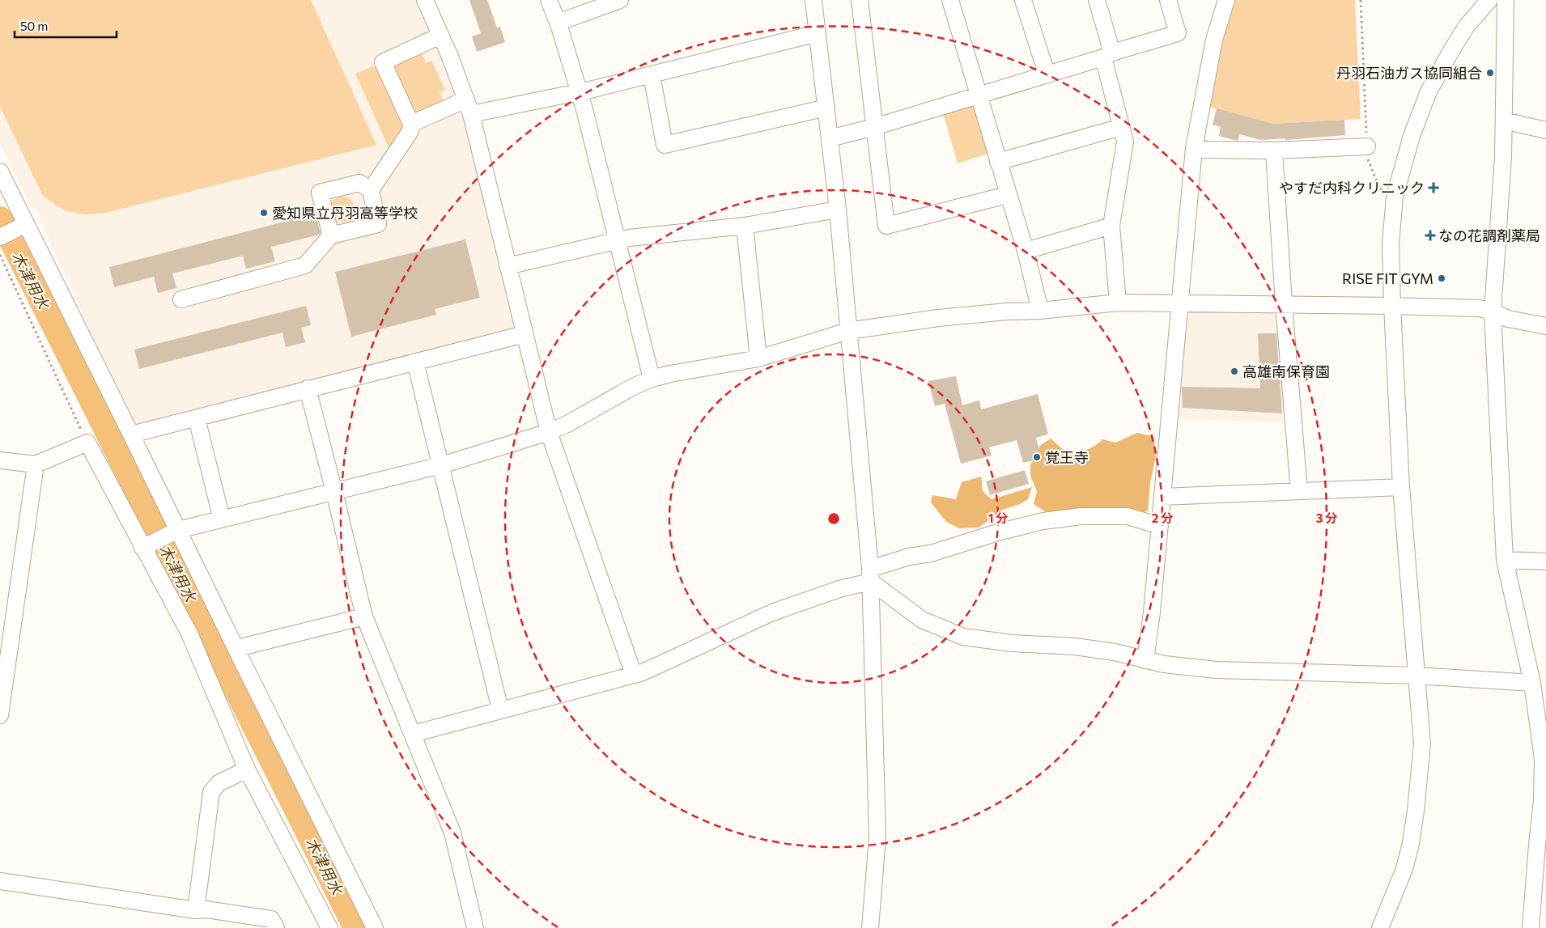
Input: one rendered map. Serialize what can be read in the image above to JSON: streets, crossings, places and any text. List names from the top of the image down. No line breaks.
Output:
{"water":["木津用水"],"places":{"other":["丹羽石油ガス協同組合","愛知県立丹羽高等学校","RISE FIT GYM","高雄南保育園","覚王寺"],"health":["やすだ内科クリニック","なの花調剤薬局"]},"scale_bar":"50 m","rings":["1 分","2 分","3 分"]}
